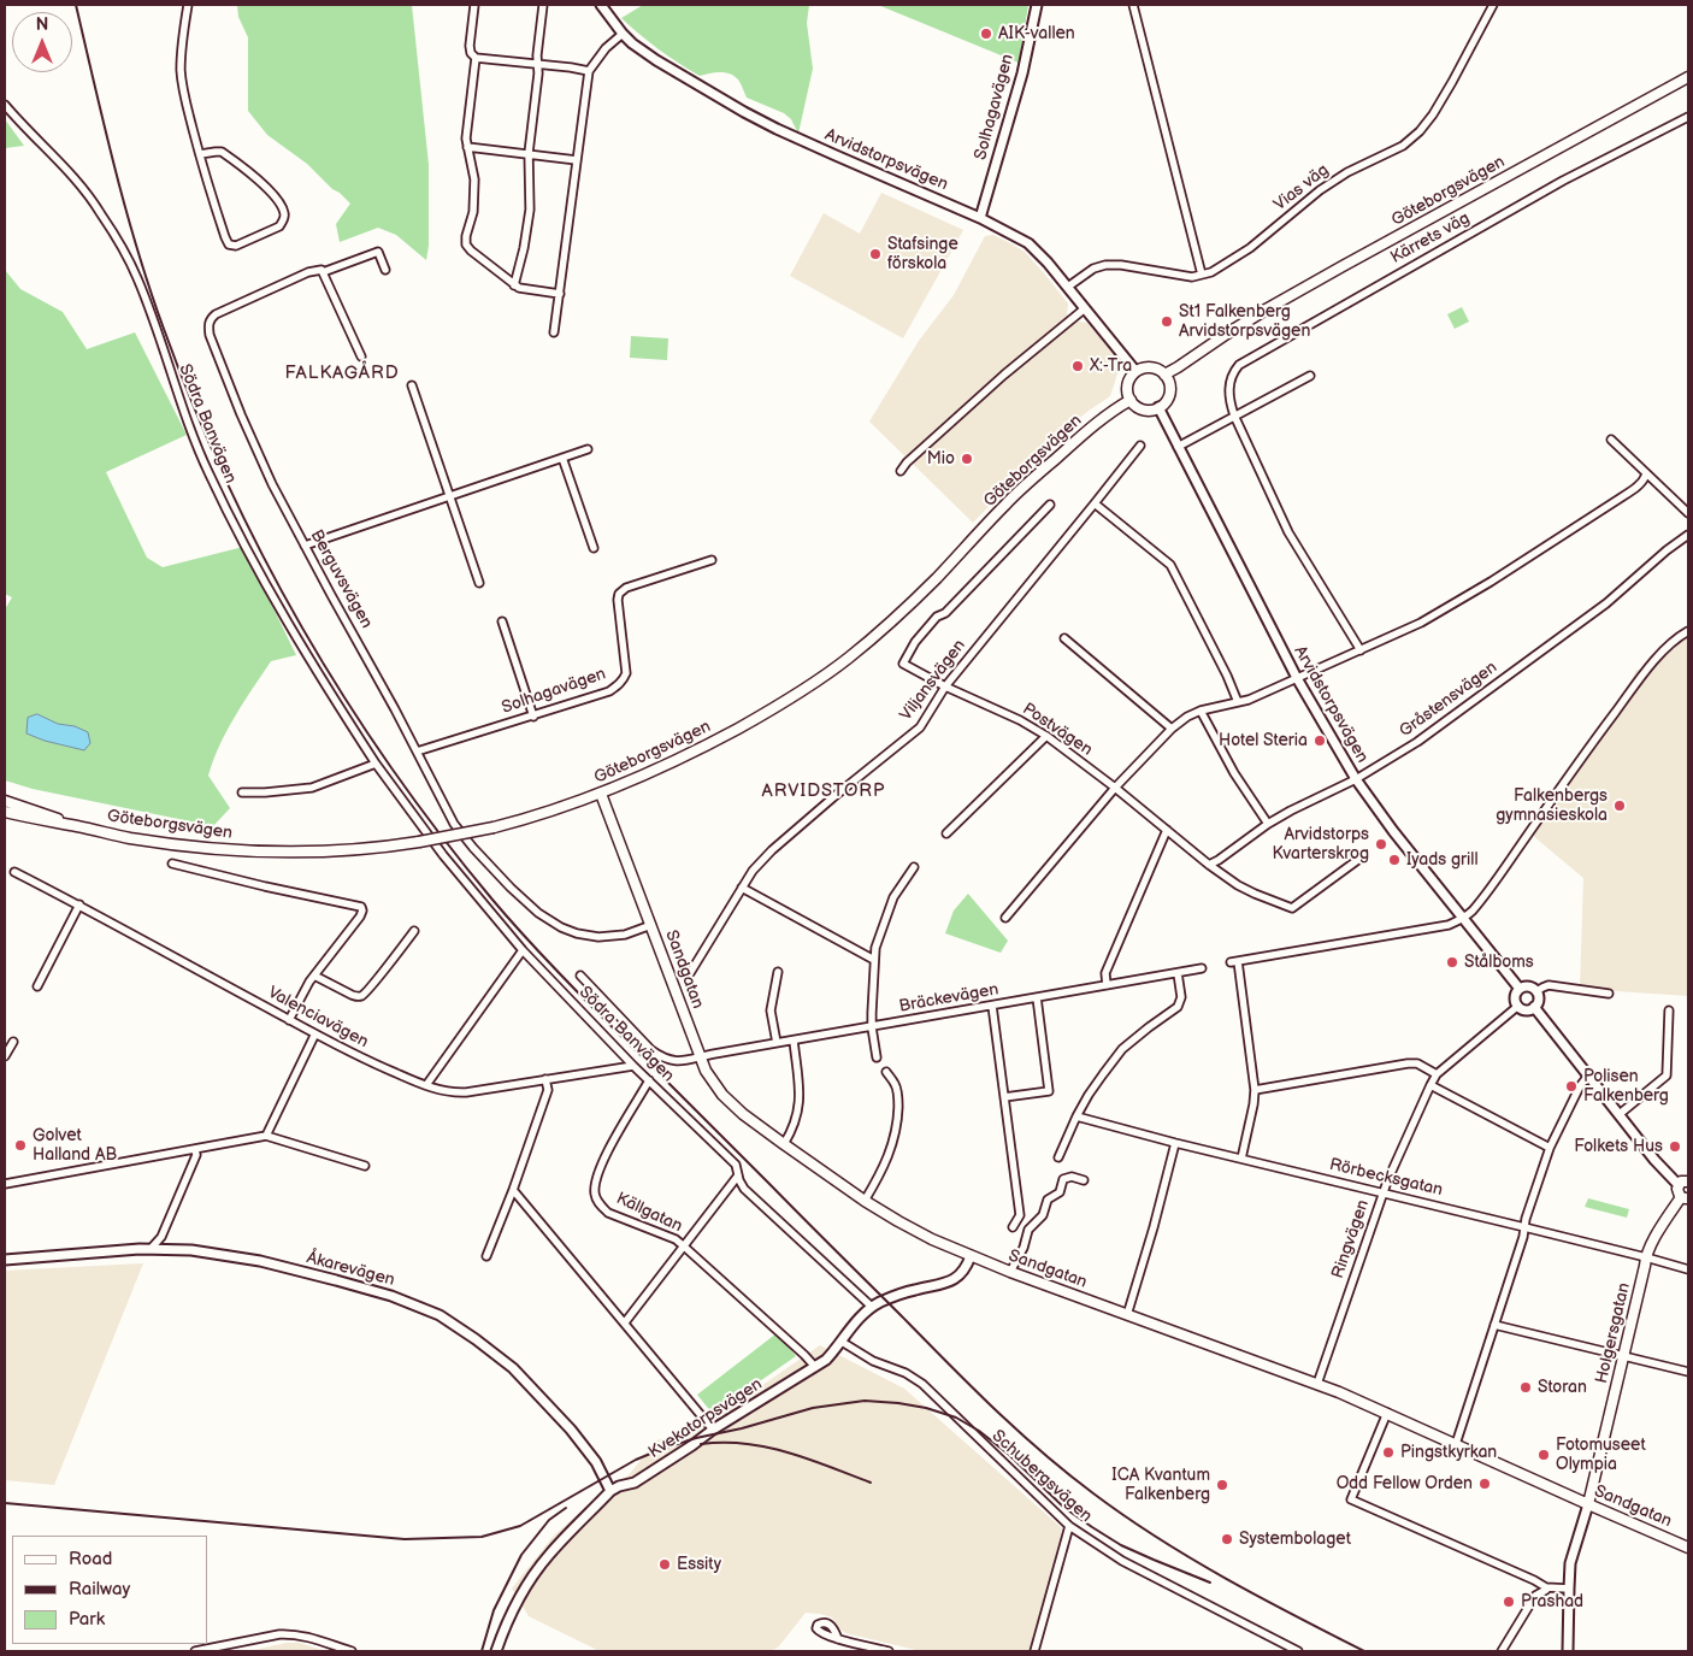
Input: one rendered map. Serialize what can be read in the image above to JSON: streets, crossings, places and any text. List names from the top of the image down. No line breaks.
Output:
{"streets":{"main road":["Göteborgsvägen","Sandgatan","Holgersgatan"],"street":["Solhagavägen","Arvidstorpsvägen","Vias väg","Kärrets väg","Södra Banvägen","Berguvsvägen","Viljansvägen","Gråstensvägen","Postvägen","Bräckevägen","Valenciavägen","Rörbecksgatan","Källgatan","Ringvägen","Åkarevägen","Kvekatorpsvägen","Schubergsvägen"]},"crossings":[["Solhagavägen","Arvidstorpsvägen"],["Solhagavägen","Berguvsvägen"],["Arvidstorpsvägen","Vias väg"],["Arvidstorpsvägen","Göteborgsvägen"],["Arvidstorpsvägen","Gråstensvägen"],["Arvidstorpsvägen","Ringvägen"],["Göteborgsvägen","Sandgatan"],["Södra Banvägen","Valenciavägen"],["Södra Banvägen","Källgatan"],["Södra Banvägen","Kvekatorpsvägen"],["Berguvsvägen","Sandgatan"],["Viljansvägen","Postvägen"],["Gråstensvägen","Postvägen"],["Sandgatan","Bräckevägen"],["Sandgatan","Ringvägen"],["Sandgatan","Holgersgatan"],["Sandgatan","Kvekatorpsvägen"],["Rörbecksgatan","Ringvägen"],["Rörbecksgatan","Holgersgatan"],["Källgatan","Kvekatorpsvägen"],["Åkarevägen","Kvekatorpsvägen"],["Kvekatorpsvägen","Schubergsvägen"]],"districts":["FALKAGÅRD","ARVIDSTORP"],"places":["AIK-vallen","Stafsinge förskola","St1 Falkenberg Arvidstorpsvägen","X:-Tra","Mio","Hotel Steria","Falkenbergs gymnasieskola","Arvidstorps Kvarterskrog","Iyads grill","Stålboms","Polisen Falkenberg","Golvet Halland AB","Folkets Hus","Storan","Pingstkyrkan","Fotomuseet Olympia","Odd Fellow Orden","ICA Kvantum Falkenberg","Systembolaget","Essity","Prashad"],"legend":["Road","Railway","Park"],"north":"top"}
